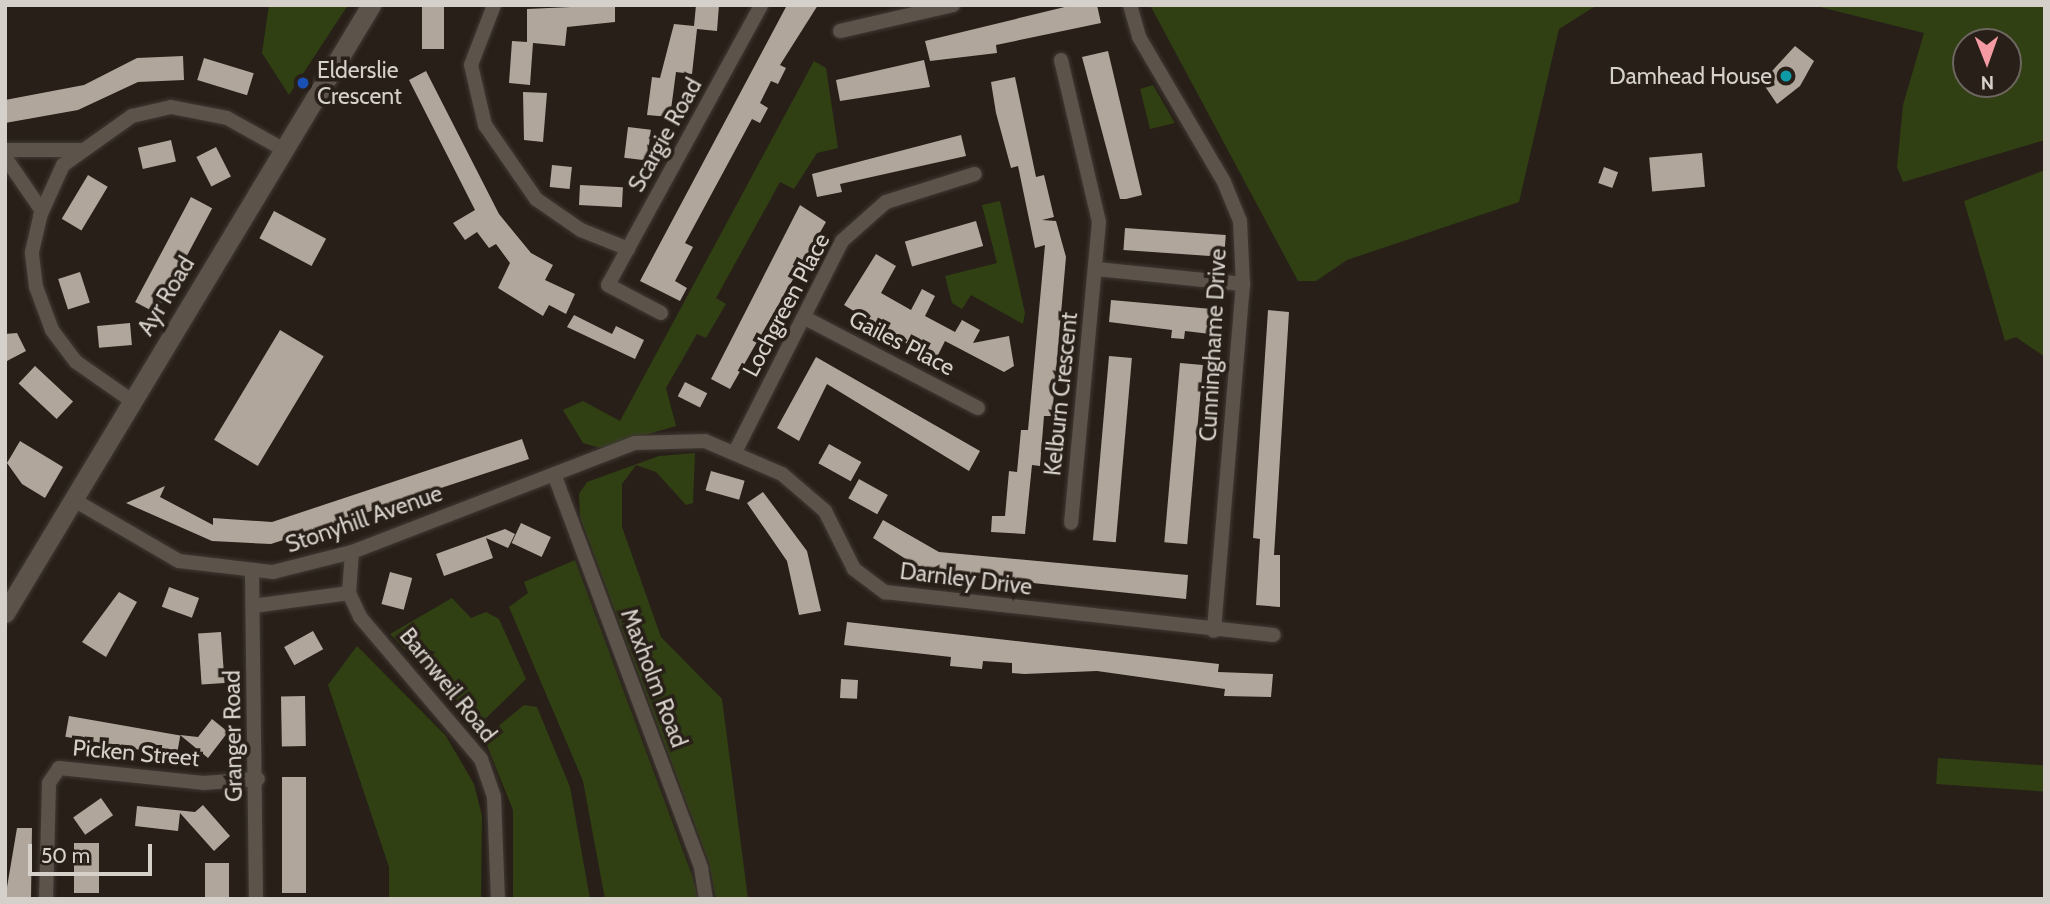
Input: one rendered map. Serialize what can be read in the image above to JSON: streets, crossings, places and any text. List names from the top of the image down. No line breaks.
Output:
{"streets":{"main road":["Ayr Road"],"street":["Scargie Road","Lochgreen Place","Gailes Place","Cunninghame Drive","Kelburn Crescent","Stonyhill Avenue","Darnley Drive","Maxholm Road","Barnweil Road","Granger Road","Picken Street"]},"crossings":[["Ayr Road","Stonyhill Avenue"],["Lochgreen Place","Gailes Place"],["Lochgreen Place","Darnley Drive"],["Cunninghame Drive","Darnley Drive"],["Stonyhill Avenue","Darnley Drive"],["Stonyhill Avenue","Maxholm Road"],["Stonyhill Avenue","Granger Road"],["Darnley Drive","Maxholm Road"],["Granger Road","Picken Street"]],"places":["Damhead House","Elderslie Crescent"],"scale_bar":"50 m","north":"bottom"}
